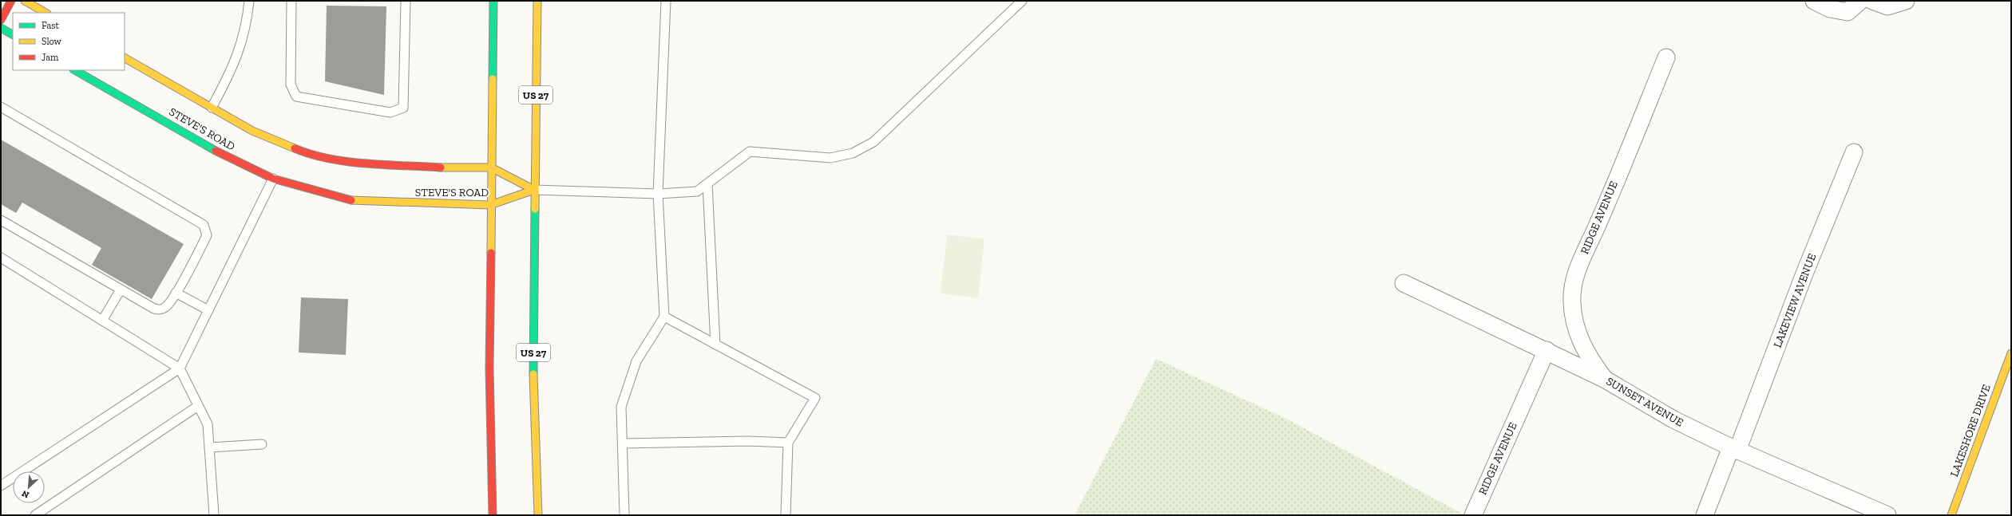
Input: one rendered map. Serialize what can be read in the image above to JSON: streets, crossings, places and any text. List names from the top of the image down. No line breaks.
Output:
{"streets":{"main road":["US 27","STEVE'S ROAD","LAKESHORE DRIVE"],"street":["RIDGE AVENUE","LAKEVIEW AVENUE","SUNSET AVENUE"]},"crossings":[["US 27","STEVE'S ROAD"],["RIDGE AVENUE","SUNSET AVENUE"],["LAKEVIEW AVENUE","SUNSET AVENUE"]],"legend":["Fast","Slow","Jam"],"north":"bottom left"}
